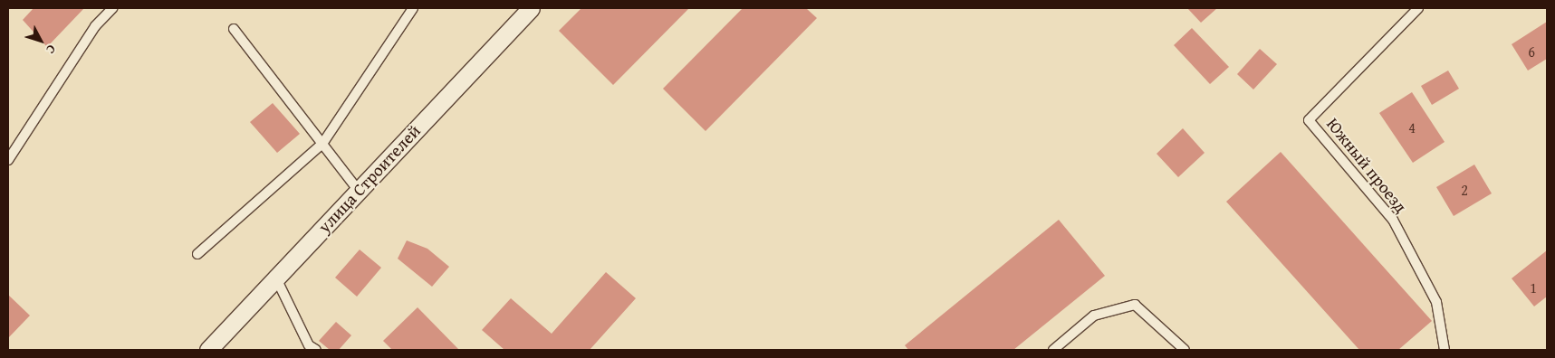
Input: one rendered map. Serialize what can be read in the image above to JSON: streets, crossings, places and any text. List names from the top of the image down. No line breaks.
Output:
{"streets":{"street":["улица Строителей"],"lane":["Южный проезд"]},"house_numbers":["6","4","2","1"],"north":"bottom right"}
